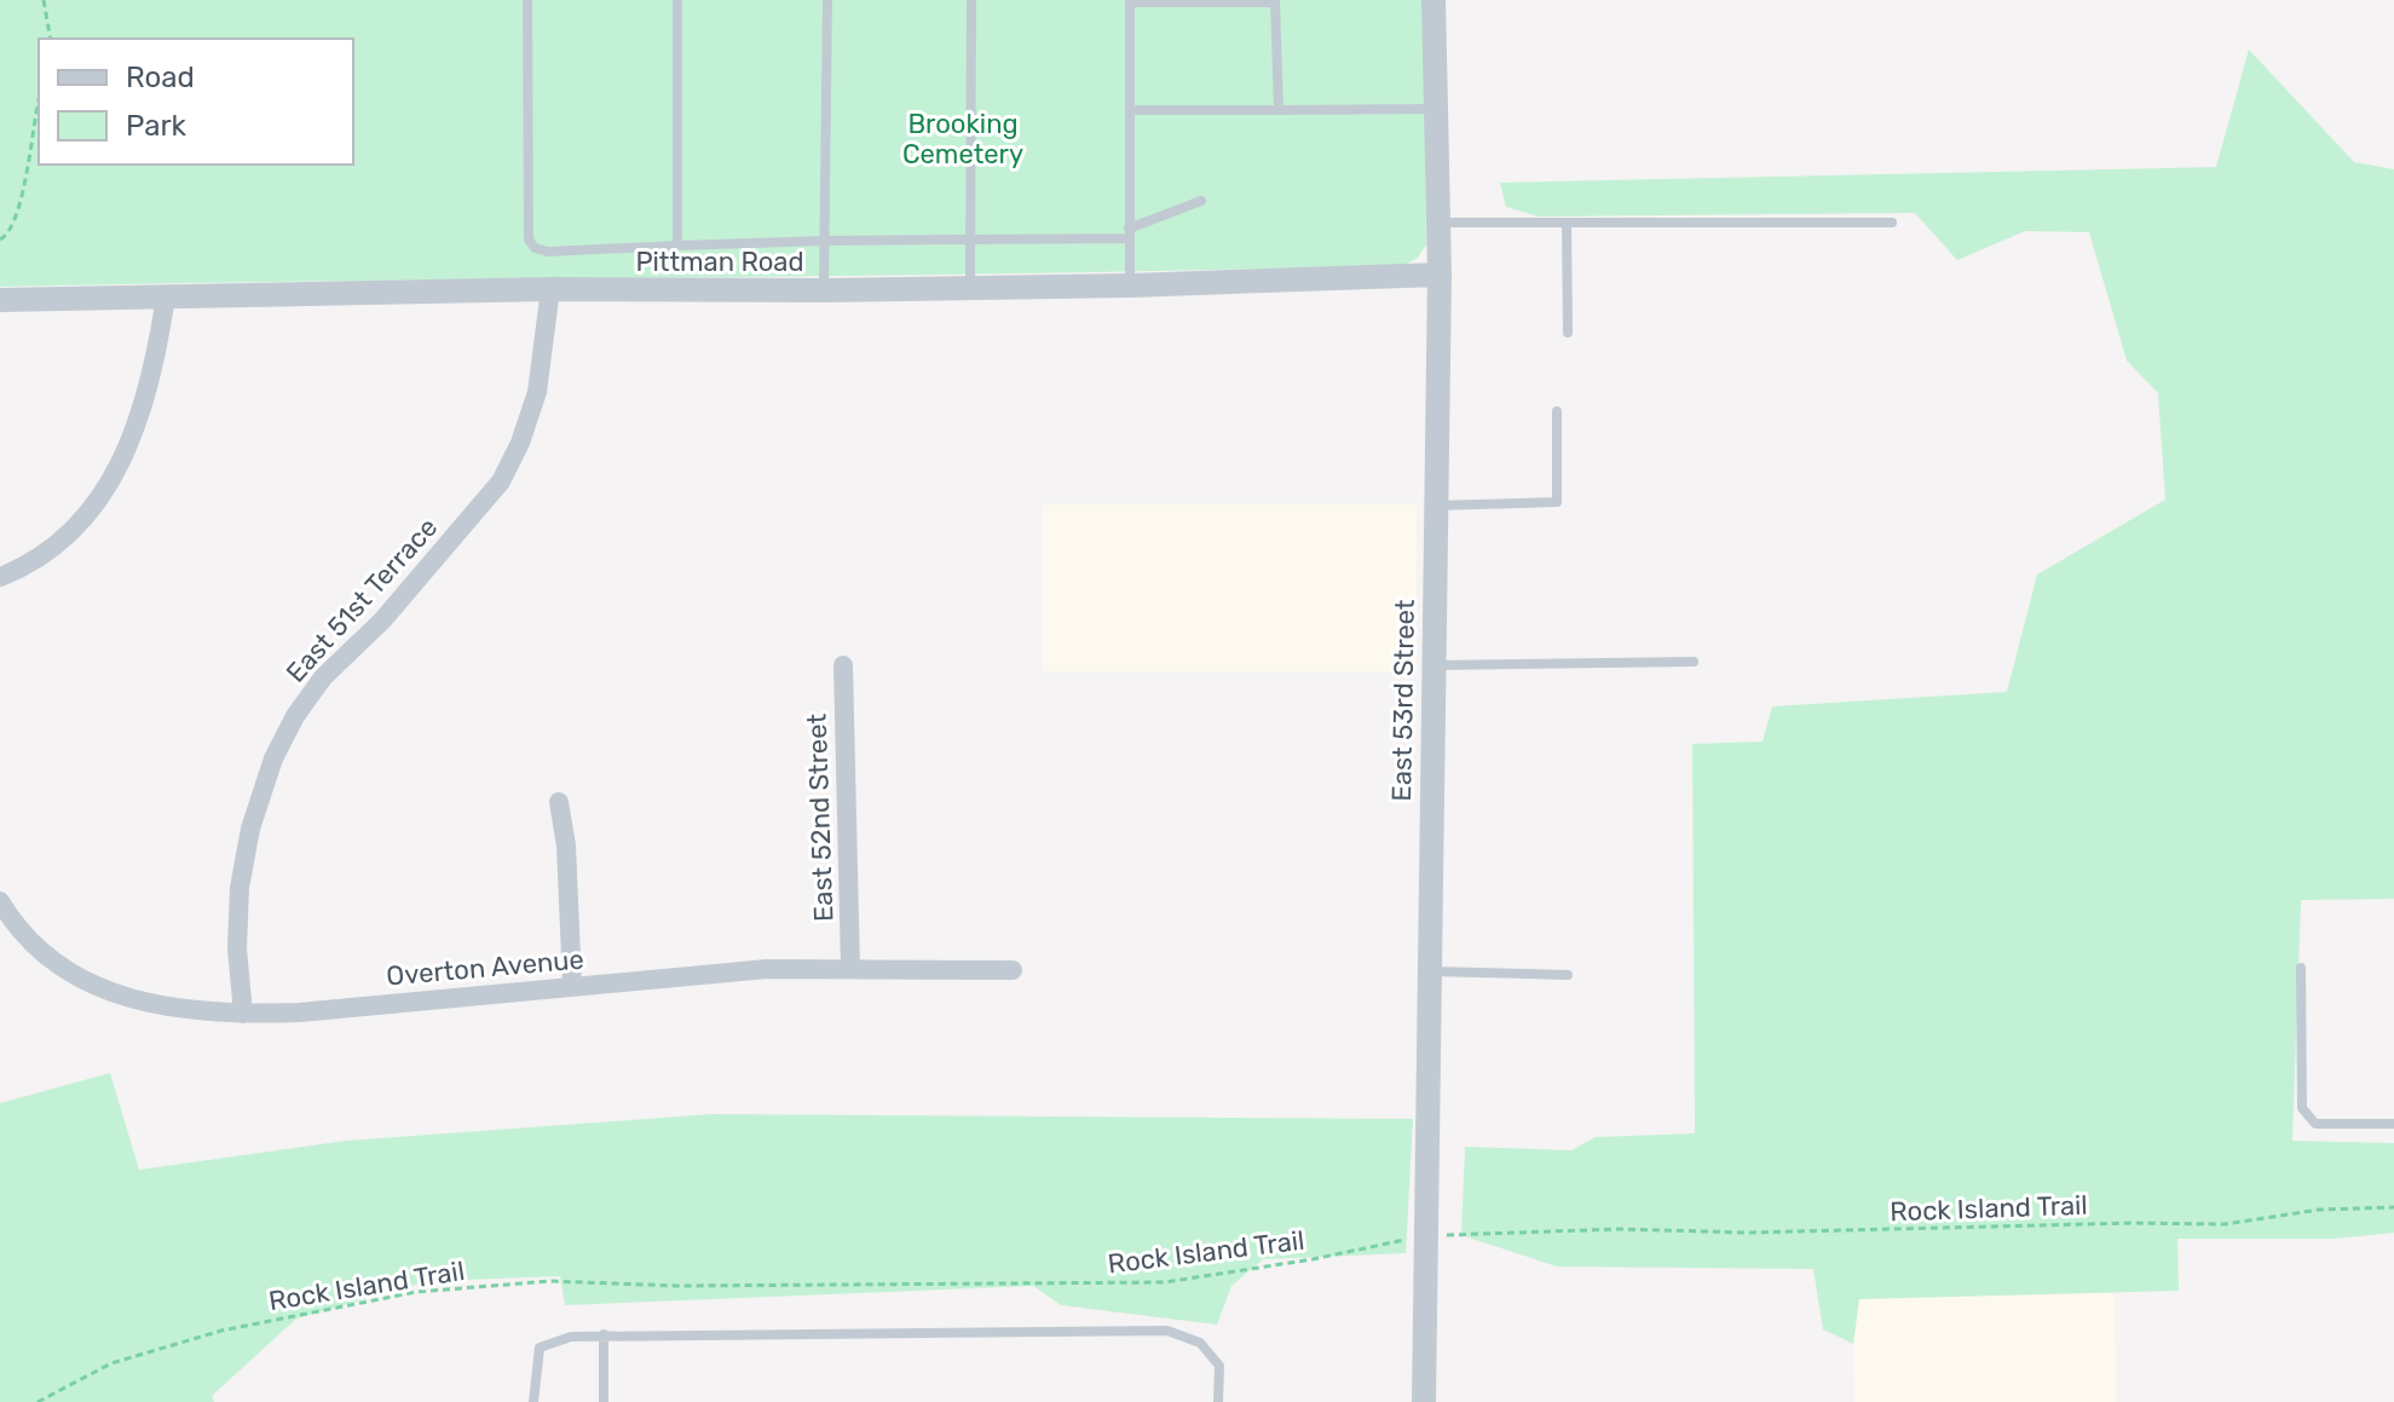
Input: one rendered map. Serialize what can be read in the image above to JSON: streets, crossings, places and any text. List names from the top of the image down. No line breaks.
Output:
{"streets":{"street":["Pittman Road","East 51st Terrace","East 53rd Street","East 52nd Street","Overton Avenue"],"path":["Rock Island Trail"]},"crossings":[["Pittman Road","East 51st Terrace"],["Pittman Road","East 53rd Street"],["East 51st Terrace","Overton Avenue"],["East 53rd Street","Rock Island Trail"],["East 52nd Street","Overton Avenue"]],"parks":["Brooking Cemetery"],"legend":["Road","Park"]}
